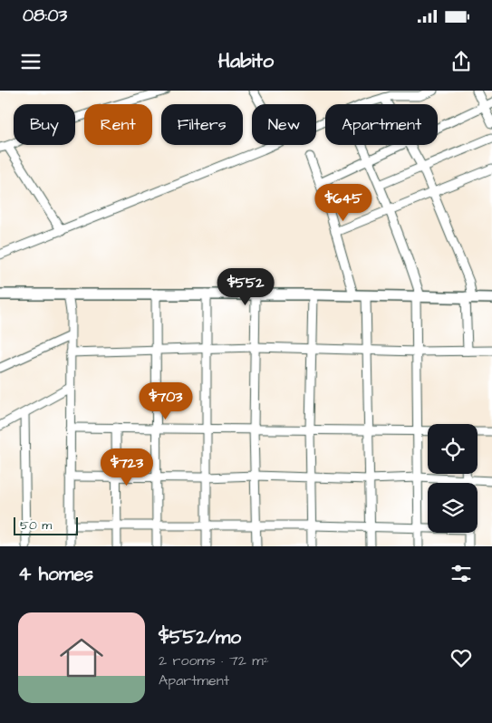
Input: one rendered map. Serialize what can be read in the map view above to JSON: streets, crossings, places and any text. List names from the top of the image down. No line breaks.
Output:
{"scale_bar":"50 m","page":{"status":"08:03","header":"Habito","chip":["Buy","Rent","Filters","New","Apartment"],"price":["$645","$552","$703","$723"],"scale":"50 m","heading":"4 homes","list":[{"name":"$552/mo","note":"2 rooms · 72 m² · Apartment"}]}}
